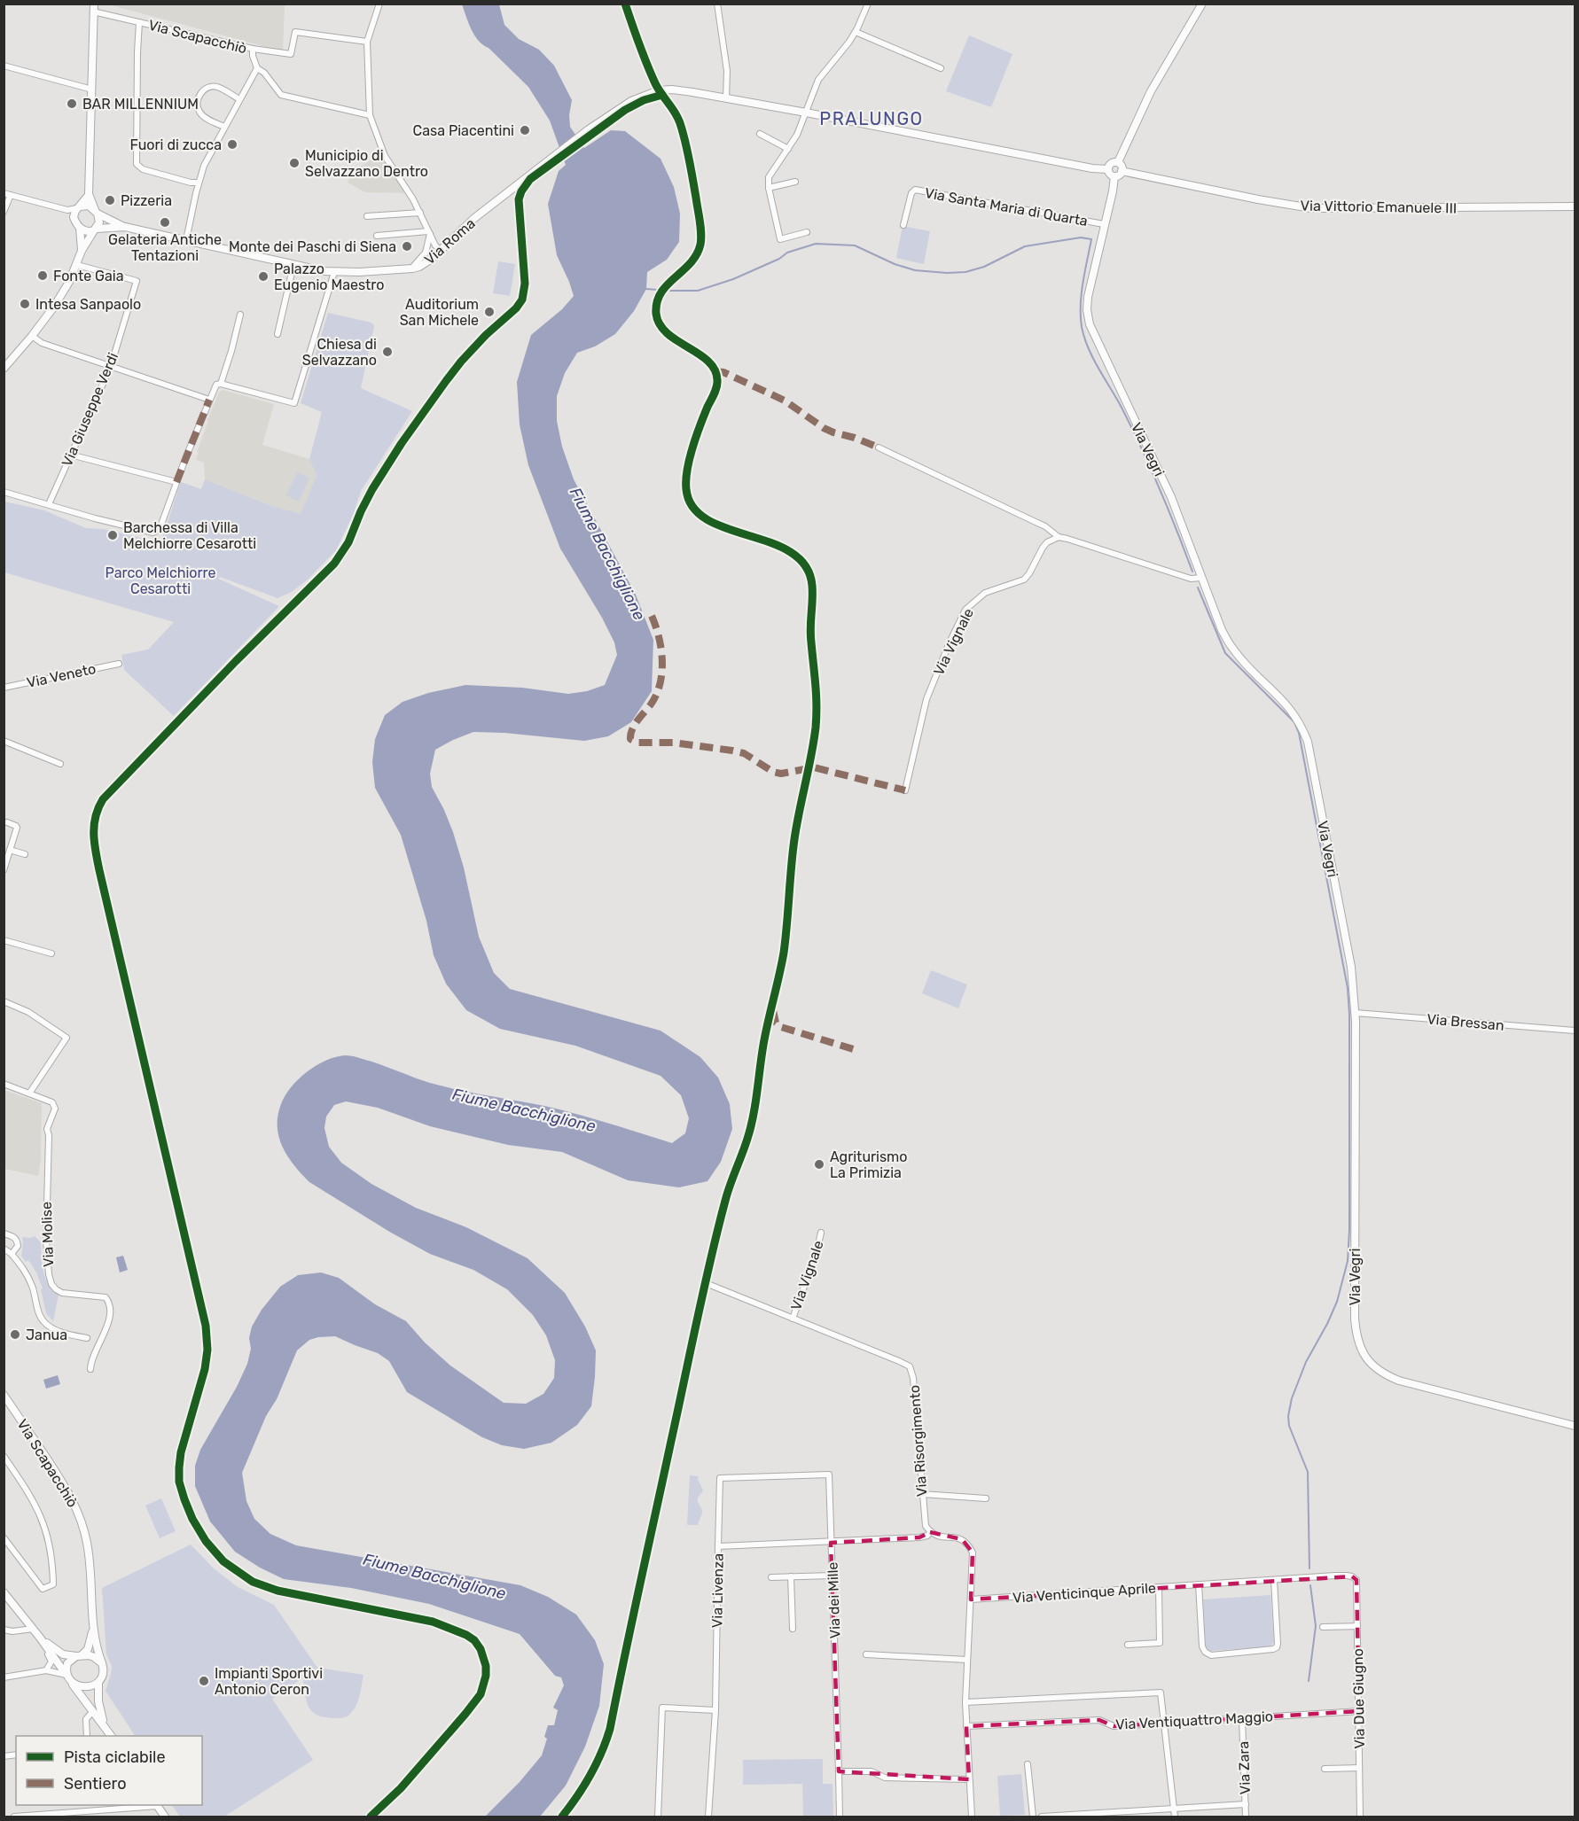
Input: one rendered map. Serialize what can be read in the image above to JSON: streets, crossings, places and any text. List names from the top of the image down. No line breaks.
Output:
{"streets":{"street":["Via Scapacchiò","Via Santa Maria di Quarta","Via Vittorio Emanuele III","Via Roma","Via Giuseppe Verdi","Via Vegri","Via Vignale","Via Veneto","Via Bressan","Via Molise","Via Risorgimento","Via Livenza","Via Venticinque Aprile","Via dei Mille","Via Due Giugno","Via Ventiquattro Maggio","Via Zara"]},"crossings":[["Via Scapacchiò","Via Roma"],["Via Santa Maria di Quarta","Via Vegri"],["Via Vittorio Emanuele III","Via Vegri"],["Via Vegri","Via Bressan"],["Via Vignale","Via Risorgimento"],["Via Risorgimento","Via Livenza"],["Via Livenza","Via dei Mille"],["Via Venticinque Aprile","Via Due Giugno"],["Via Due Giugno","Via Ventiquattro Maggio"],["Via Ventiquattro Maggio","Via Zara"]],"districts":["PRALUNGO"],"water":["Fiume Bacchiglione"],"parks":["Parco Melchiorre Cesarotti"],"places":["BAR MILLENNIUM","Casa Piacentini","Fuori di zucca","Municipio di Selvazzano Dentro","Pizzeria","Gelateria Antiche Tentazioni","Monte dei Paschi di Siena","Fonte Gaia","Palazzo Eugenio Maestro","Intesa Sanpaolo","Auditorium San Michele","Chiesa di Selvazzano","Barchessa di Villa Melchiorre Cesarotti","Agriturismo La Primizia","Janua","Impianti Sportivi Antonio Ceron"],"legend":["Pista ciclabile","Sentiero"]}
